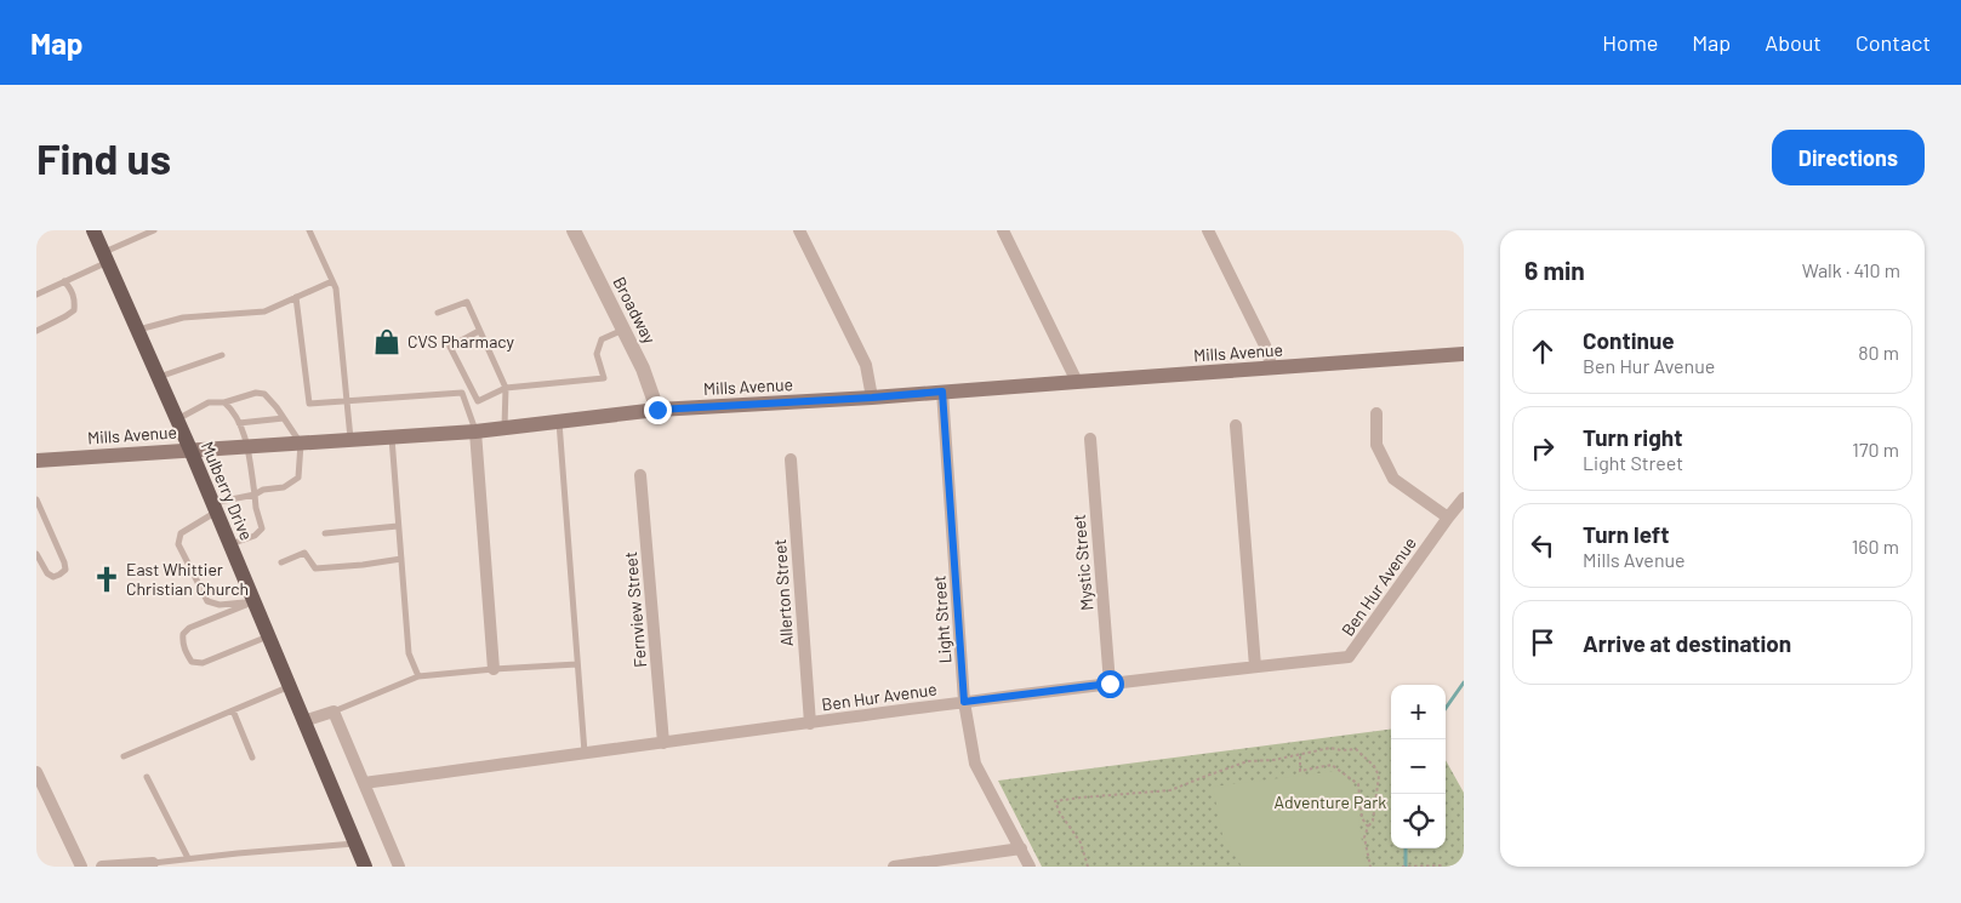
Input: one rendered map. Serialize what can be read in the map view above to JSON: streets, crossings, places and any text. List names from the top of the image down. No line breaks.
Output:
{"streets":{"main road":["Mills Avenue","Mulberry Drive"],"street":["Broadway","Mystic Street","Ben Hur Avenue","Allerton Street","Fernview Street","Light Street"]},"crossings":[["Broadway","Mills Avenue"],["Mills Avenue","Mulberry Drive"],["Mills Avenue","Light Street"],["Mystic Street","Ben Hur Avenue"],["Ben Hur Avenue","Allerton Street"],["Ben Hur Avenue","Fernview Street"],["Ben Hur Avenue","Light Street"]],"parks":["Adventure Park"],"places":{"shop":["CVS Pharmacy"],"church":["East Whittier Christian Church"]},"page":{"header":"Map","nav":["Home","Map","About","Contact"],"buttons":"Directions","title":"Find us","heading":["6 min","Walk · 410 m"],"list":[["Continue","Ben Hur Avenue","80 m"],["Turn right","Light Street","170 m"],["Turn left","Mills Avenue","160 m"],"Arrive at destination"],"map_buttons":["+","−"]}}
